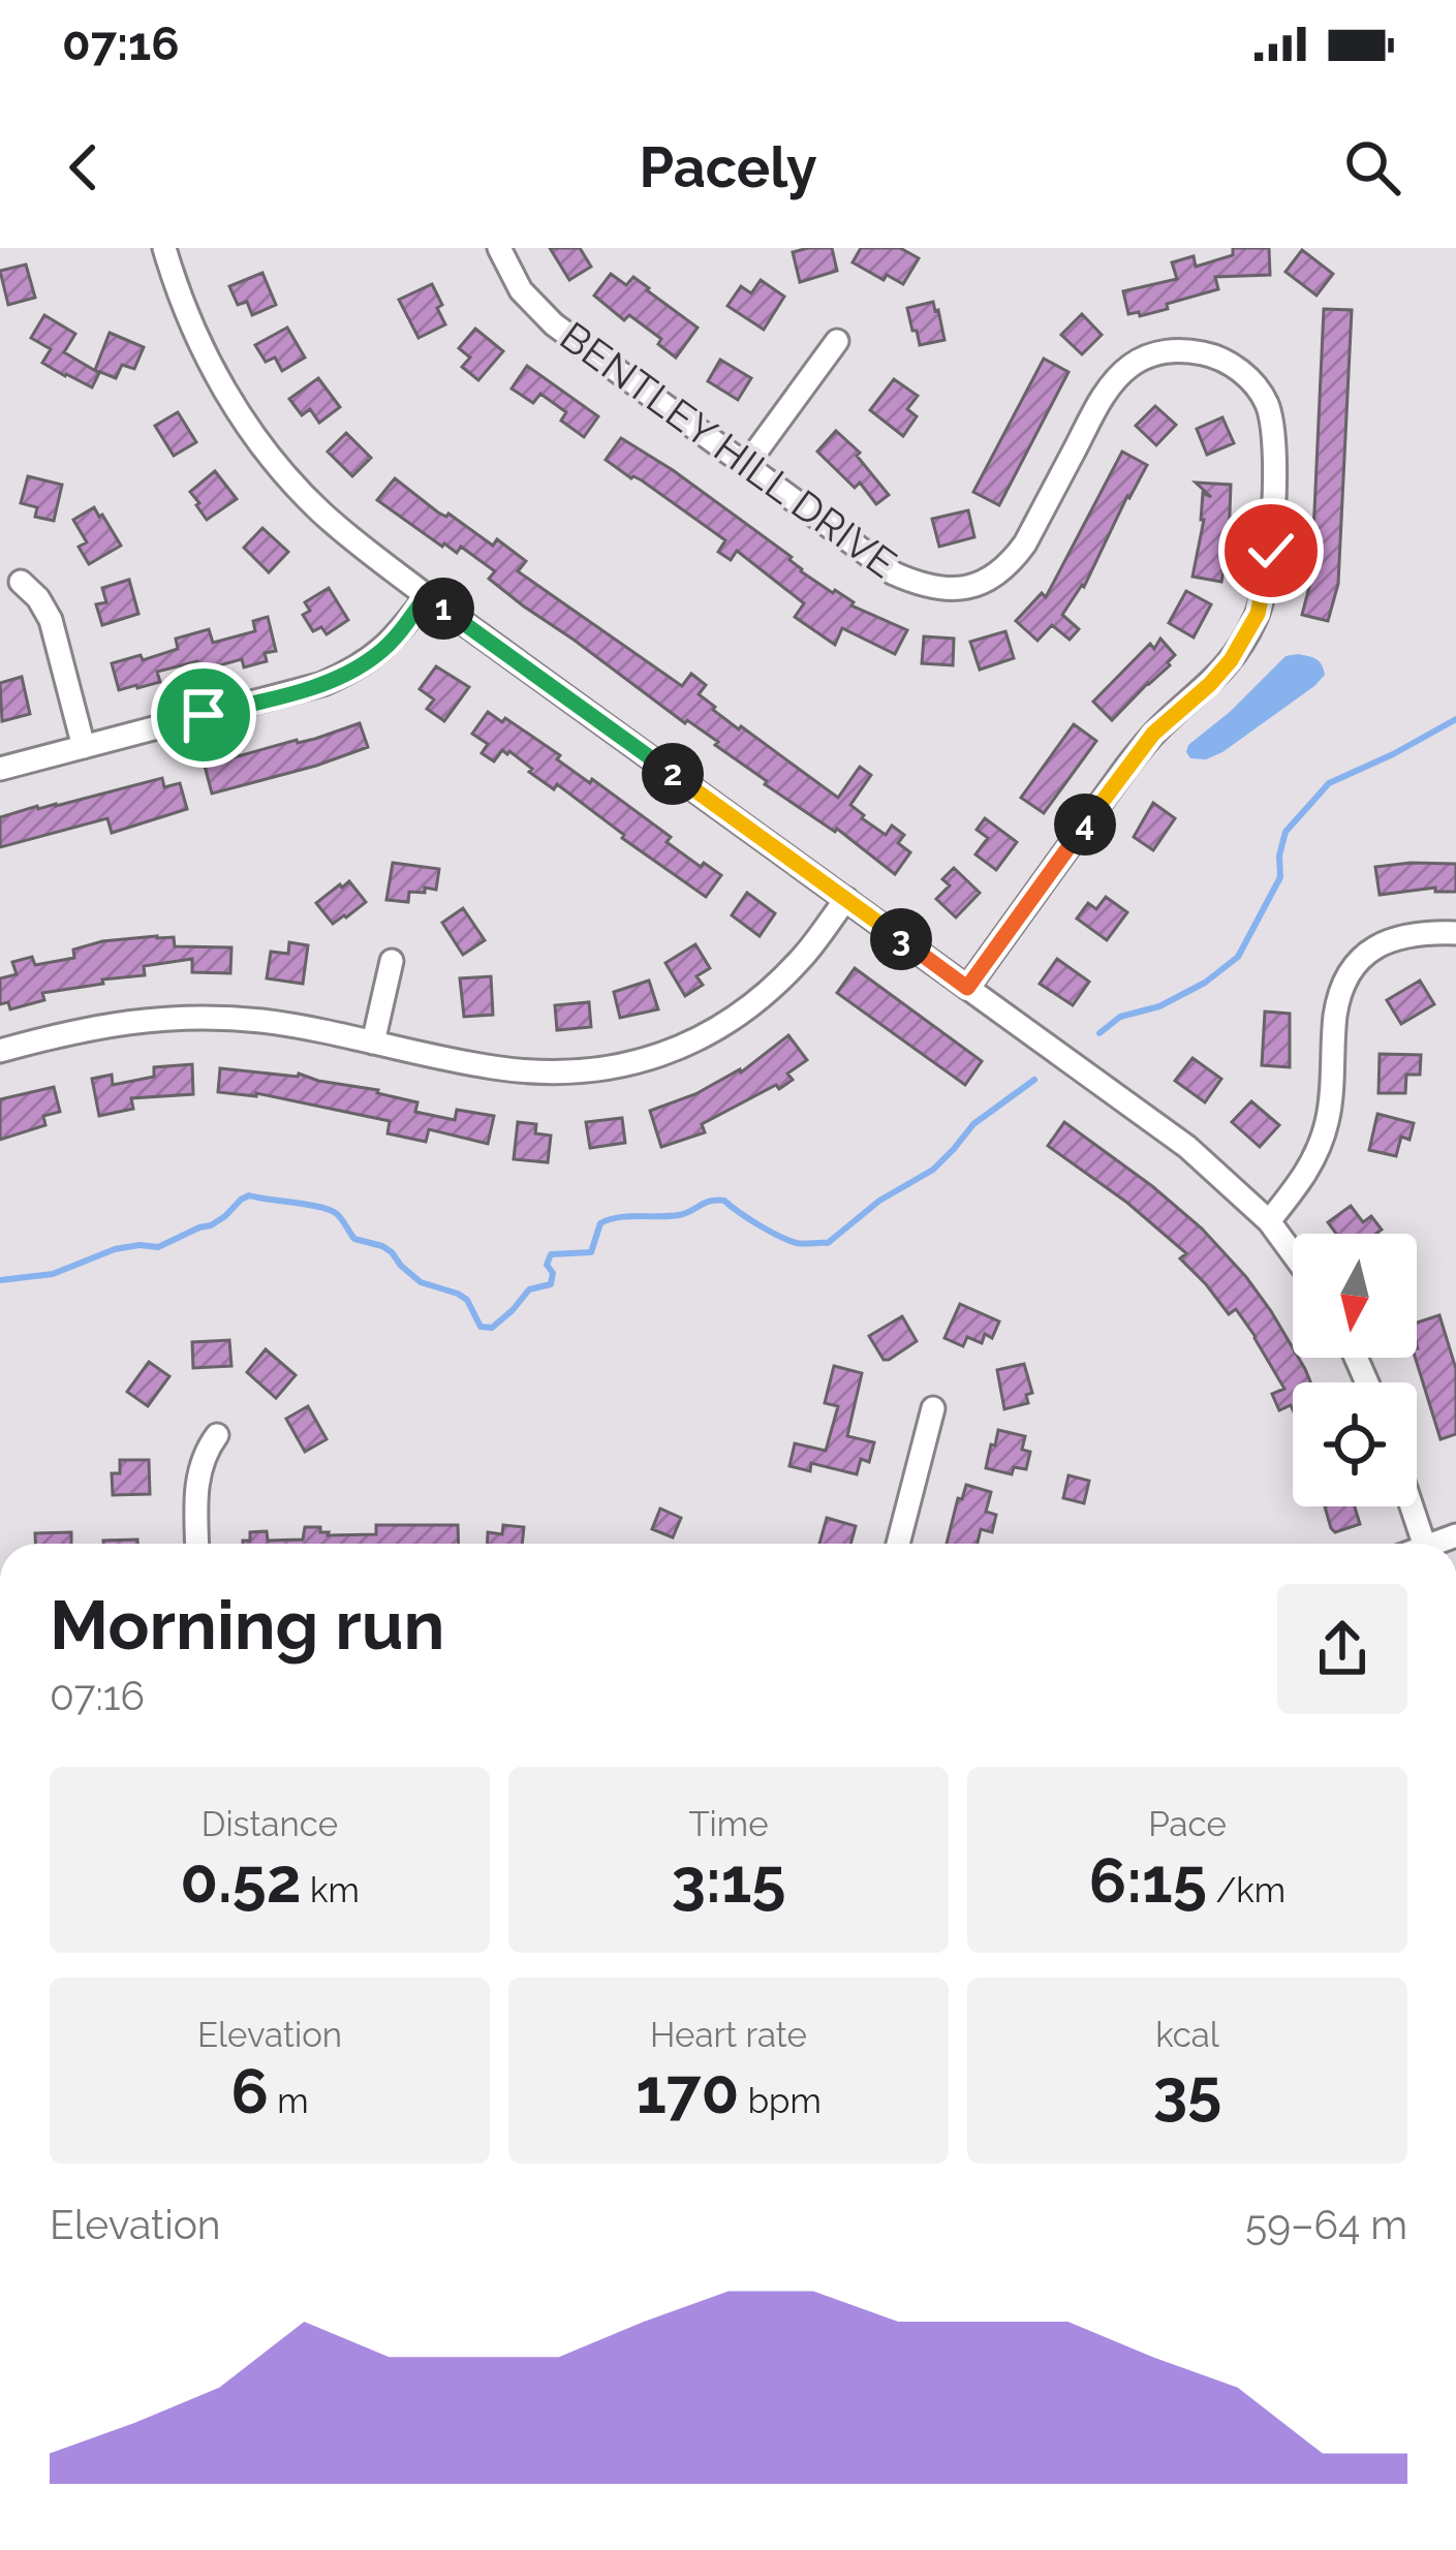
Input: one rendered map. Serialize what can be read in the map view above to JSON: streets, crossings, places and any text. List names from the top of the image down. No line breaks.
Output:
{"streets":{"street":["BENTLEY HILL DRIVE"]},"north":"bottom","page":{"status":"07:16","header":"Pacely","pins":["1","2","4","3"],"heading":["Morning run","07:16"],"stats":[["Distance","0.52 km"],["Time","3:15"],["Pace","6:15 /km"],["Elevation","6 m"],["Heart rate","170 bpm"],["kcal","35"]],"chart":["Elevation","59–64 m"]}}
